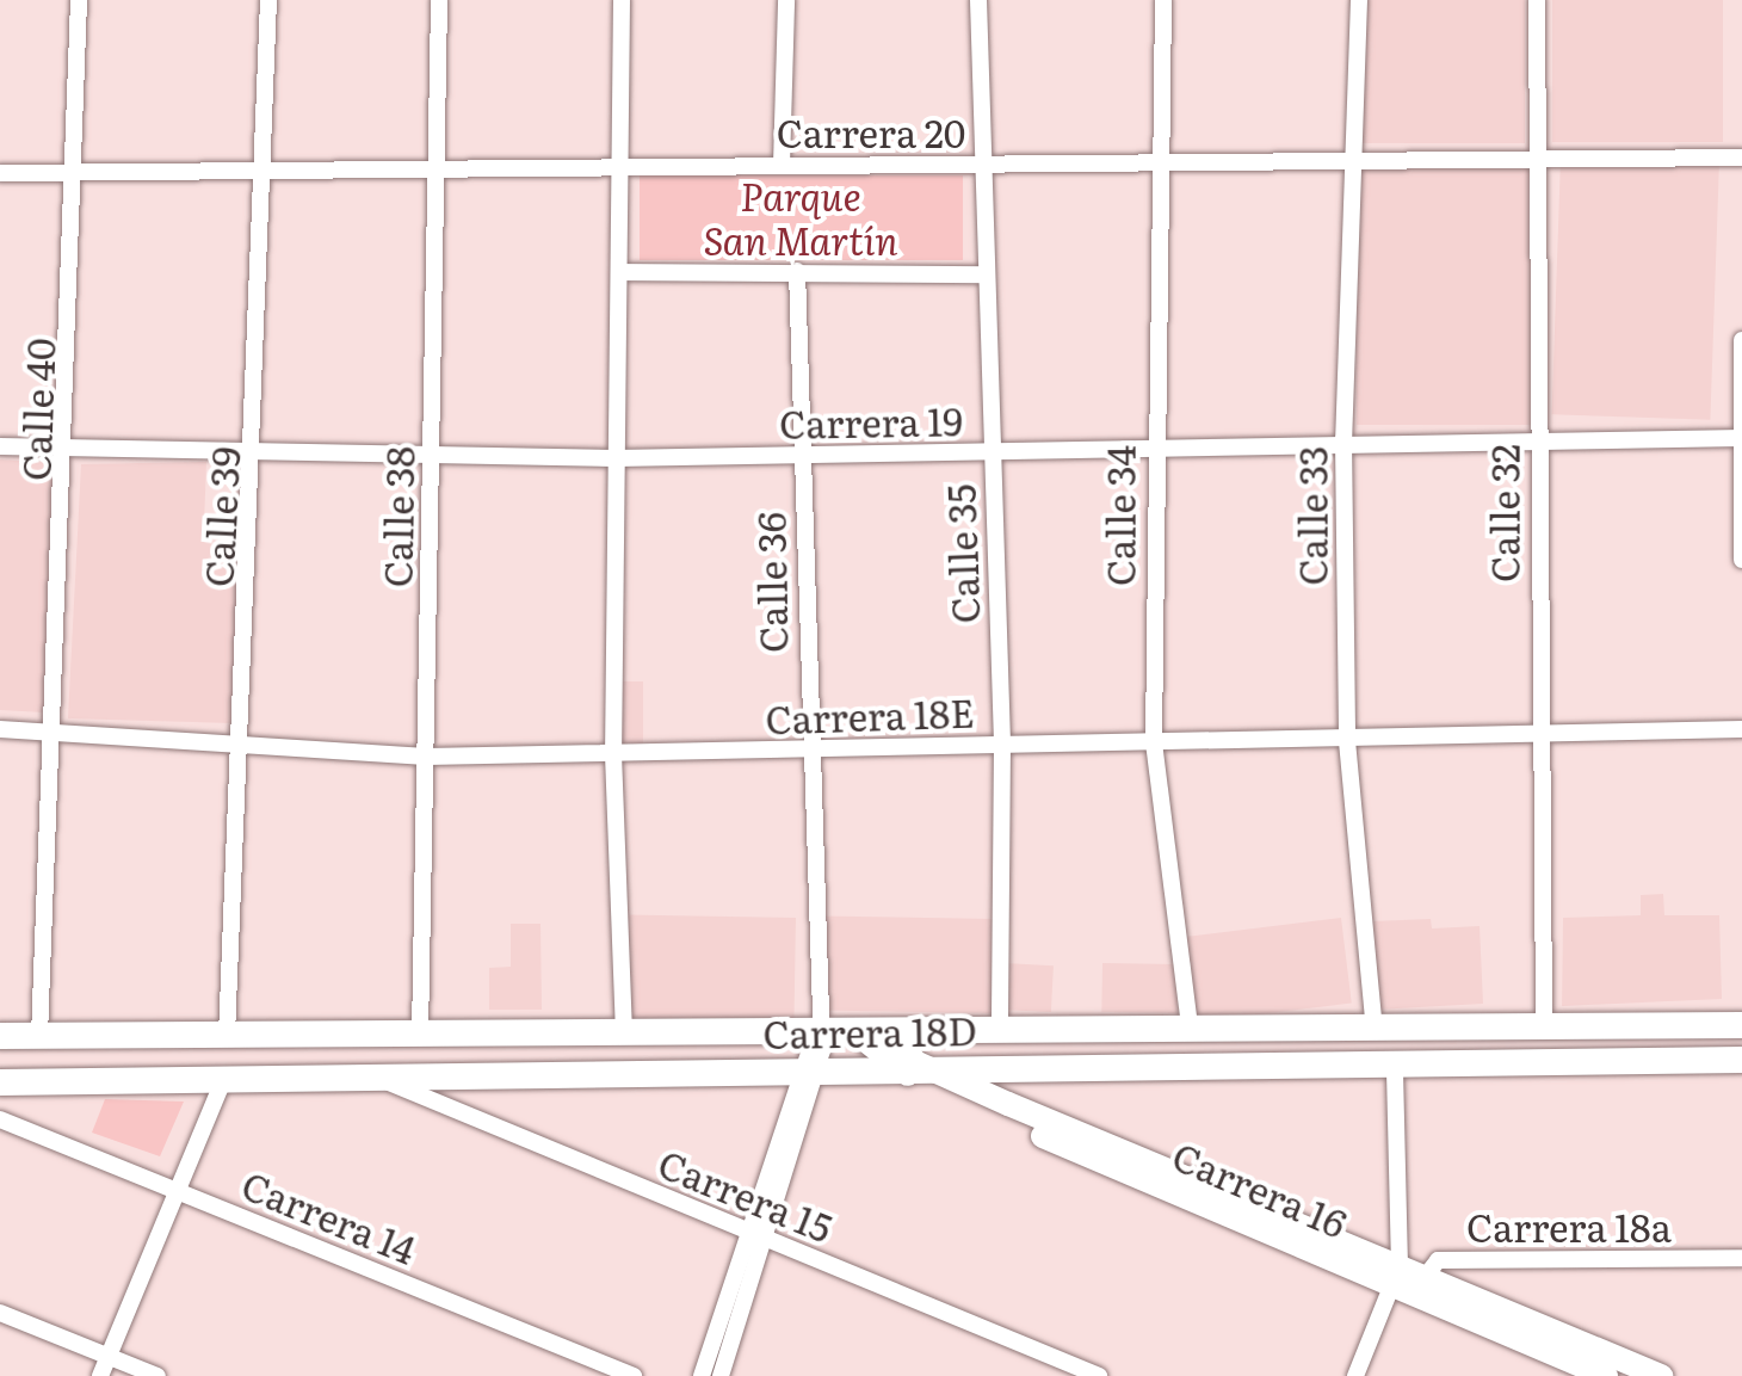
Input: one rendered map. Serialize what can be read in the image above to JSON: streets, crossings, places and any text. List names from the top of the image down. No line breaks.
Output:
{"streets":{"main road":["Carrera 18D"],"street":["Carrera 20","Calle 40","Carrera 19","Calle 32","Calle 34","Calle 33","Calle 39","Calle 38","Calle 35","Calle 36","Carrera 18E","Carrera 16","Carrera 15","Carrera 14","Carrera 18a"]},"crossings":[["Carrera 20","Calle 40"],["Carrera 20","Calle 32"],["Carrera 20","Calle 34"],["Carrera 20","Calle 33"],["Carrera 20","Calle 39"],["Carrera 20","Calle 38"],["Carrera 20","Calle 35"],["Calle 40","Carrera 19"],["Calle 40","Carrera 18E"],["Calle 40","Carrera 18D"],["Carrera 19","Calle 32"],["Carrera 19","Calle 34"],["Carrera 19","Calle 33"],["Carrera 19","Calle 39"],["Carrera 19","Calle 38"],["Carrera 19","Calle 35"],["Carrera 19","Calle 36"],["Calle 32","Carrera 18E"],["Calle 32","Carrera 18D"],["Calle 34","Carrera 18E"],["Calle 34","Carrera 18D"],["Calle 33","Carrera 18E"],["Calle 33","Carrera 18D"],["Calle 39","Carrera 18E"],["Calle 39","Carrera 18D"],["Calle 38","Carrera 18E"],["Calle 38","Carrera 18D"],["Calle 35","Carrera 18E"],["Calle 35","Carrera 18D"],["Calle 36","Carrera 18E"],["Calle 36","Carrera 18D"],["Calle 36","Carrera 15"],["Carrera 18D","Carrera 16"],["Carrera 18D","Carrera 15"],["Carrera 16","Carrera 18a"]],"parks":["Parque San Martín"]}
